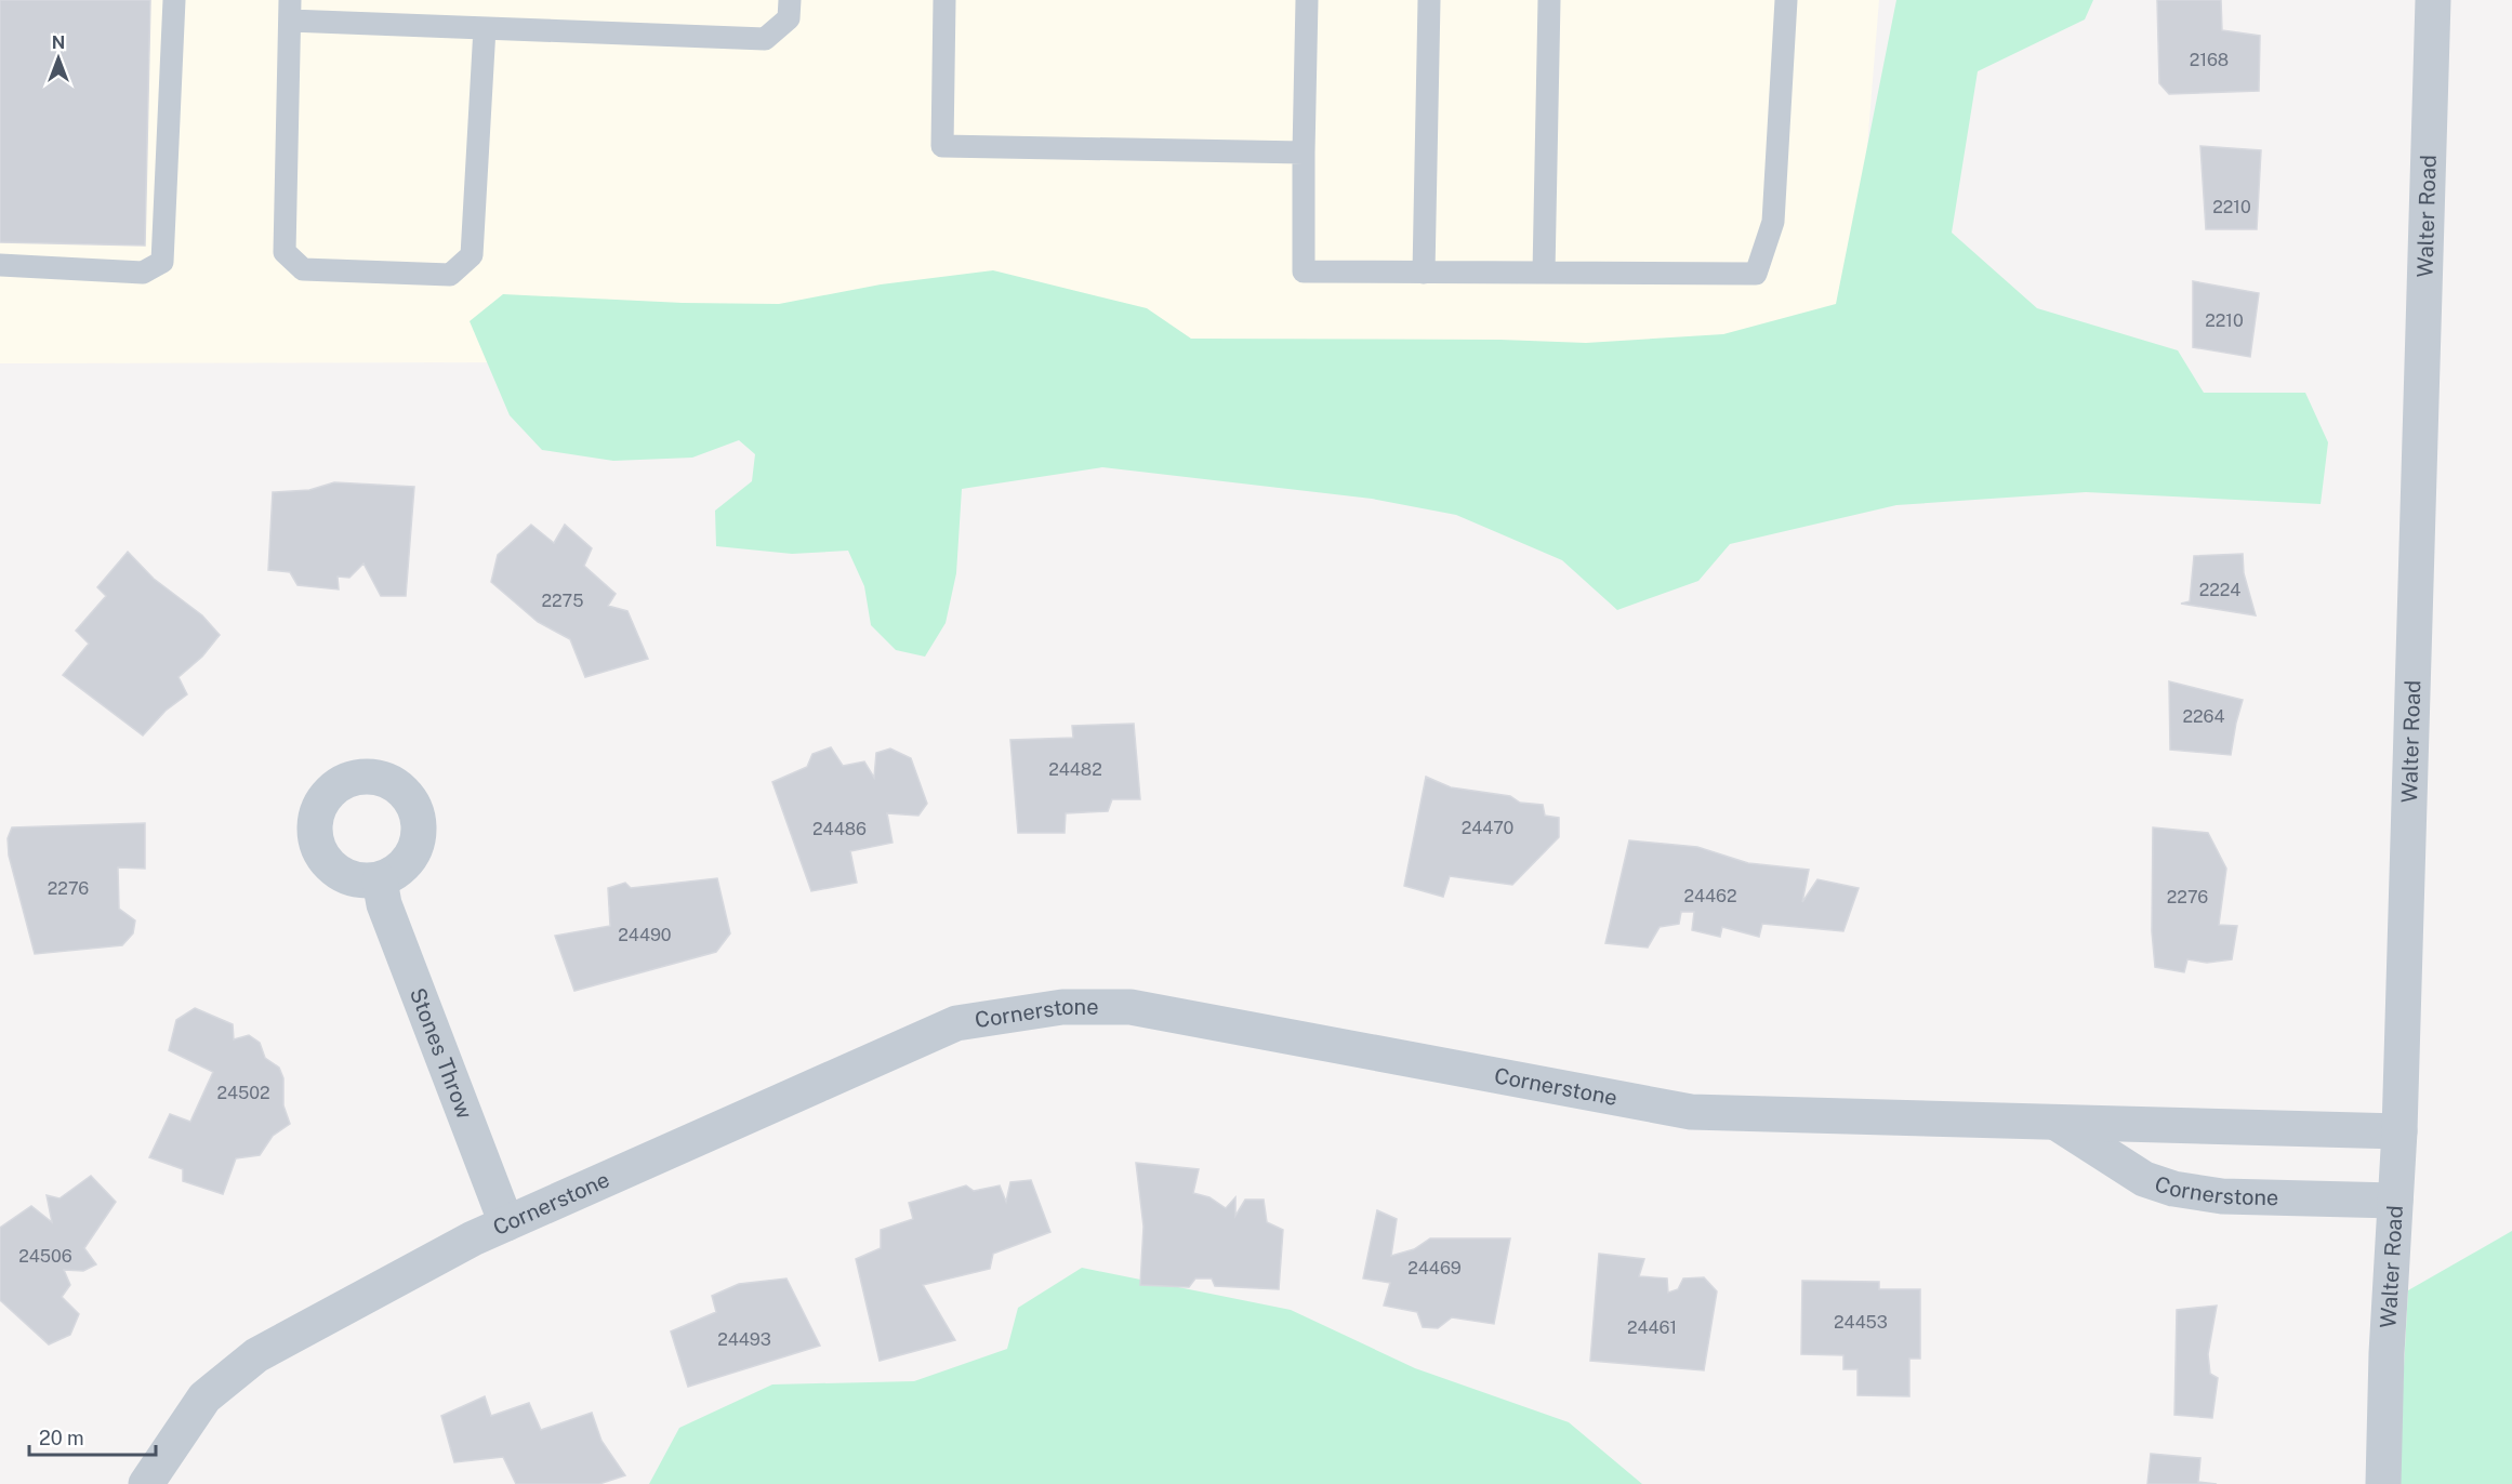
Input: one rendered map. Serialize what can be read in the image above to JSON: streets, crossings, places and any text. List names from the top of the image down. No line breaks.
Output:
{"streets":{"street":["Walter Road","Cornerstone","Stones Throw"]},"crossings":[["Walter Road","Cornerstone"],["Cornerstone","Stones Throw"]],"house_numbers":["2168","2210","2210","2224","2275","2264","24482","24470","24486","2276","24462","2276","24490","24502","24506","24469","24453","24461","24493"],"scale_bar":"20 m","north":"top"}
